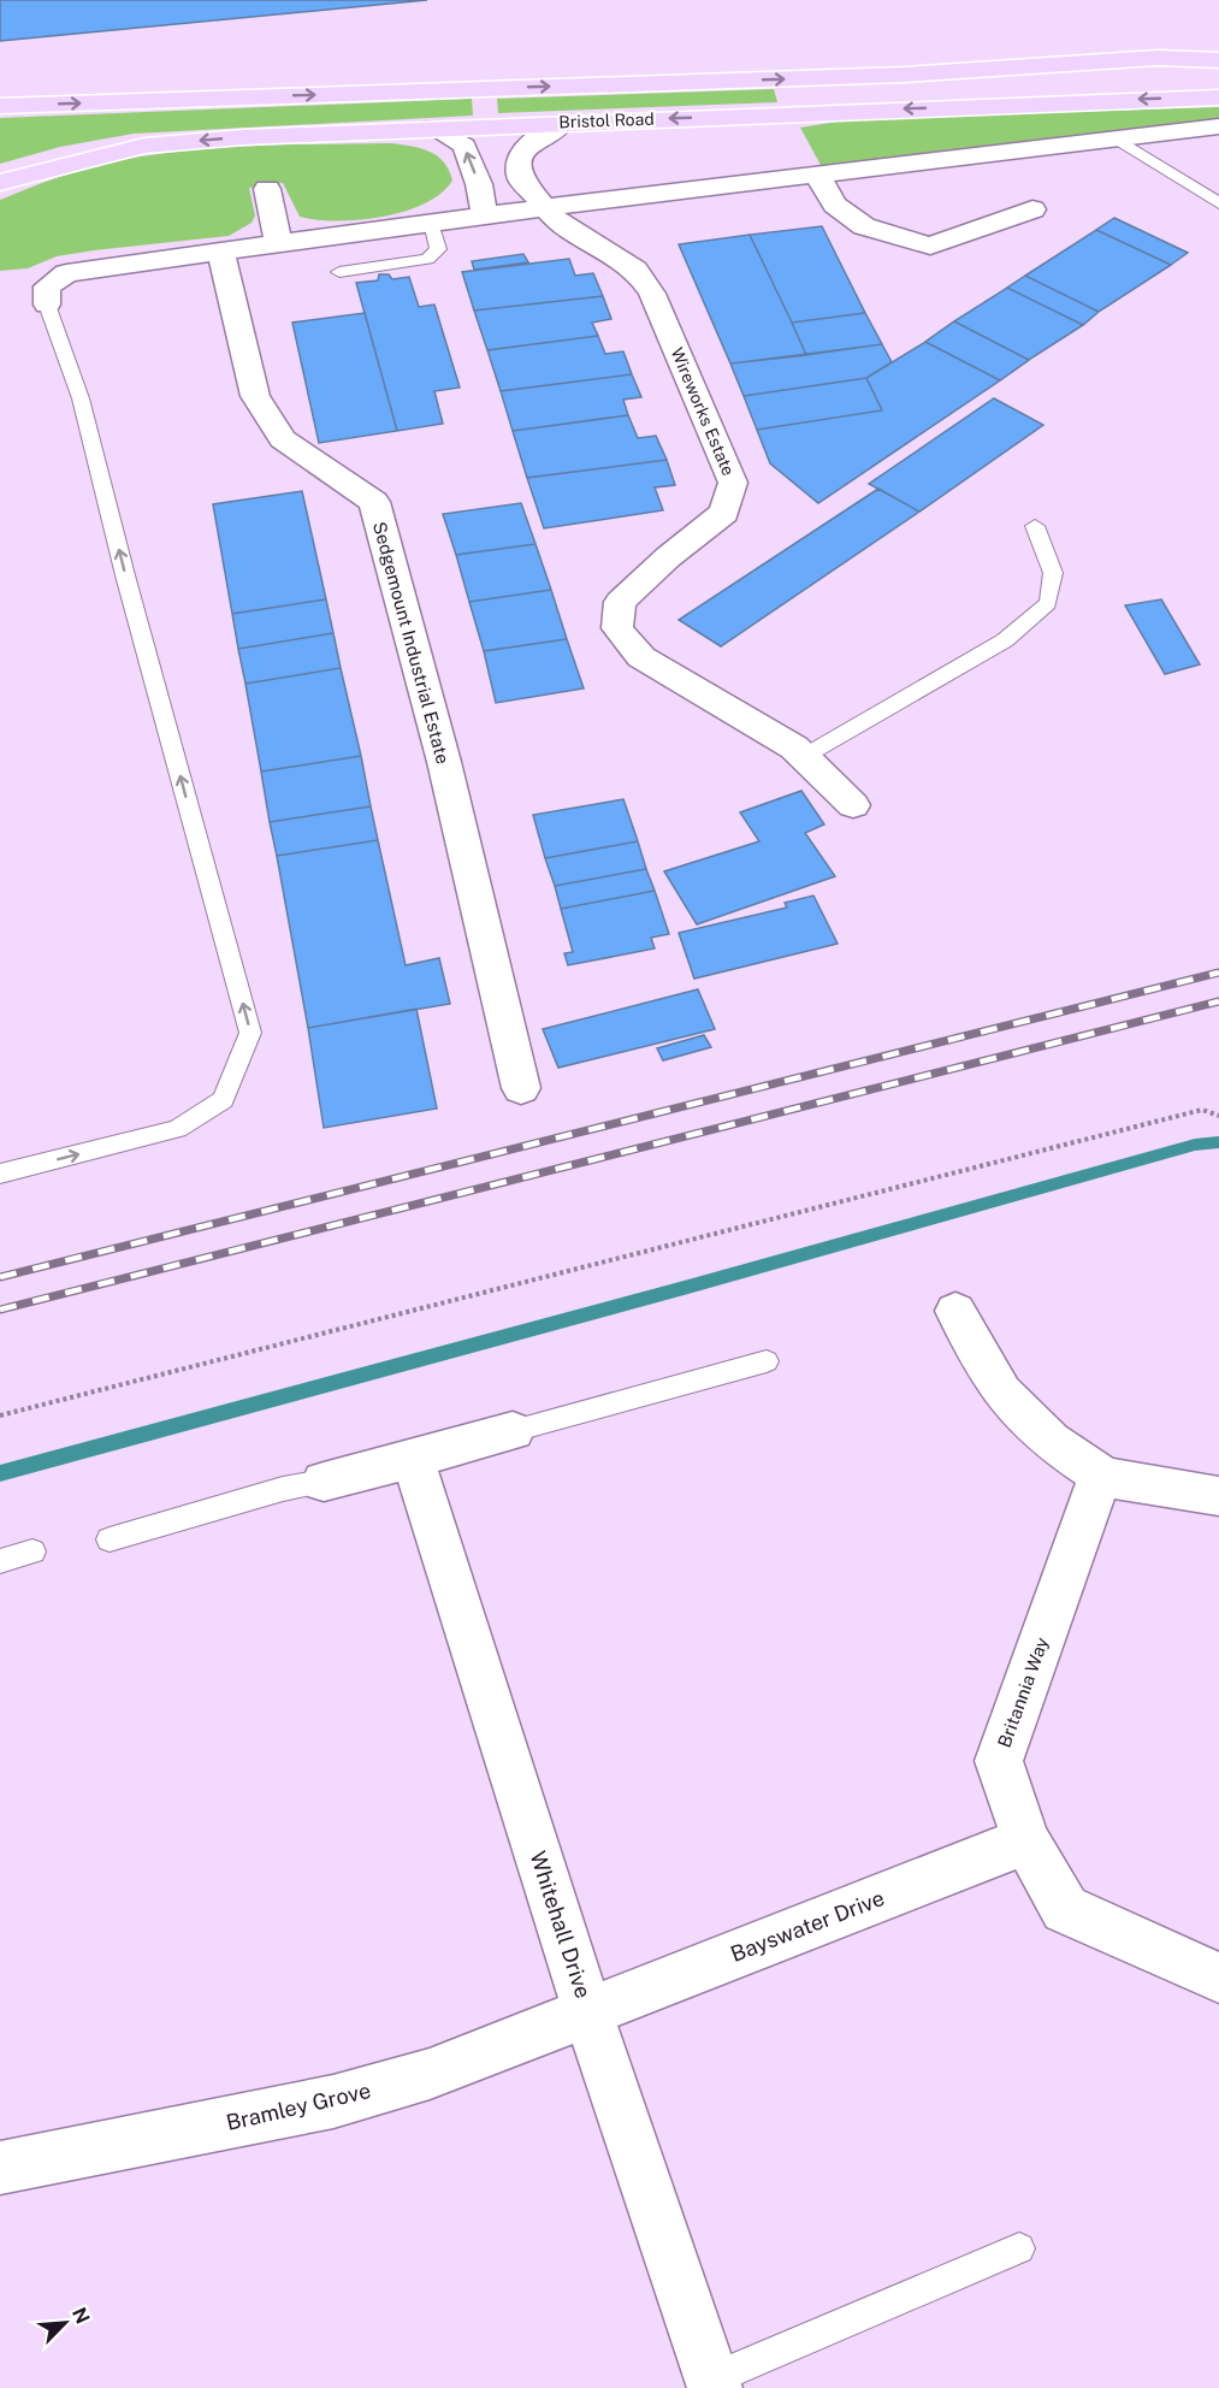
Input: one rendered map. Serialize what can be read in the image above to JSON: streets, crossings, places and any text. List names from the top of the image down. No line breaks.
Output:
{"streets":{"main road":["Bristol Road"],"street":["Wireworks Estate","Sedgemount Industrial Estate","Britannia Way","Whitehall Drive","Bayswater Drive","Bramley Grove"]},"crossings":[["Bristol Road","Wireworks Estate"],["Britannia Way","Bayswater Drive"],["Whitehall Drive","Bayswater Drive"],["Whitehall Drive","Bramley Grove"],["Bayswater Drive","Bramley Grove"]],"north":"top right"}
